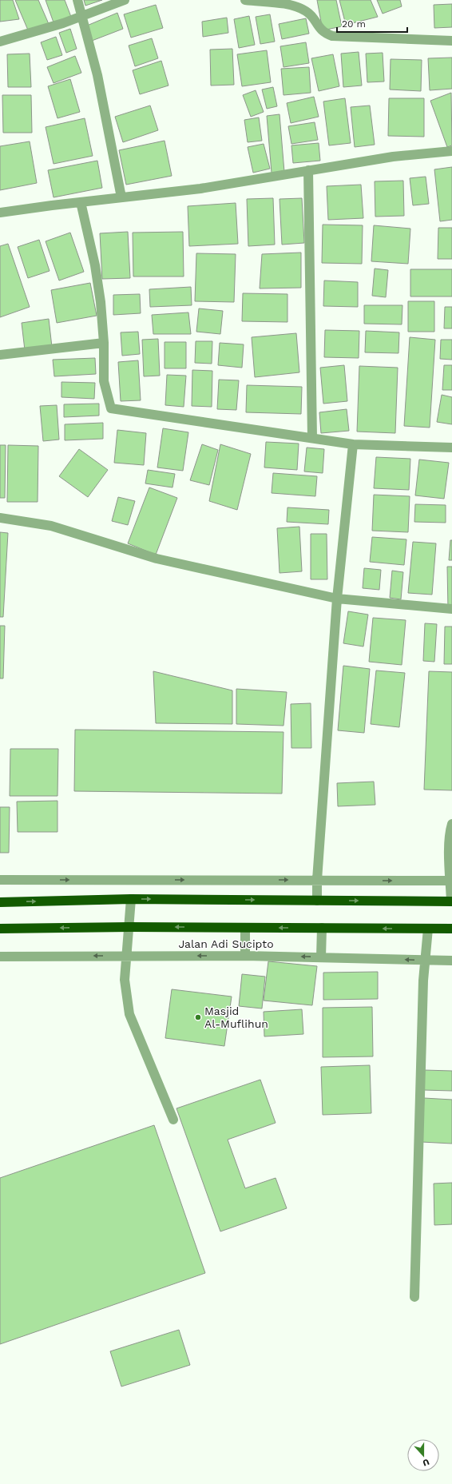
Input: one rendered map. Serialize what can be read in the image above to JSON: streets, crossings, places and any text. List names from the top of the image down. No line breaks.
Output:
{"streets":{"highway":["Jalan Adi Sucipto"]},"places":["Masjid Al-Muflihun"],"scale_bar":"20 m","north":"bottom"}
